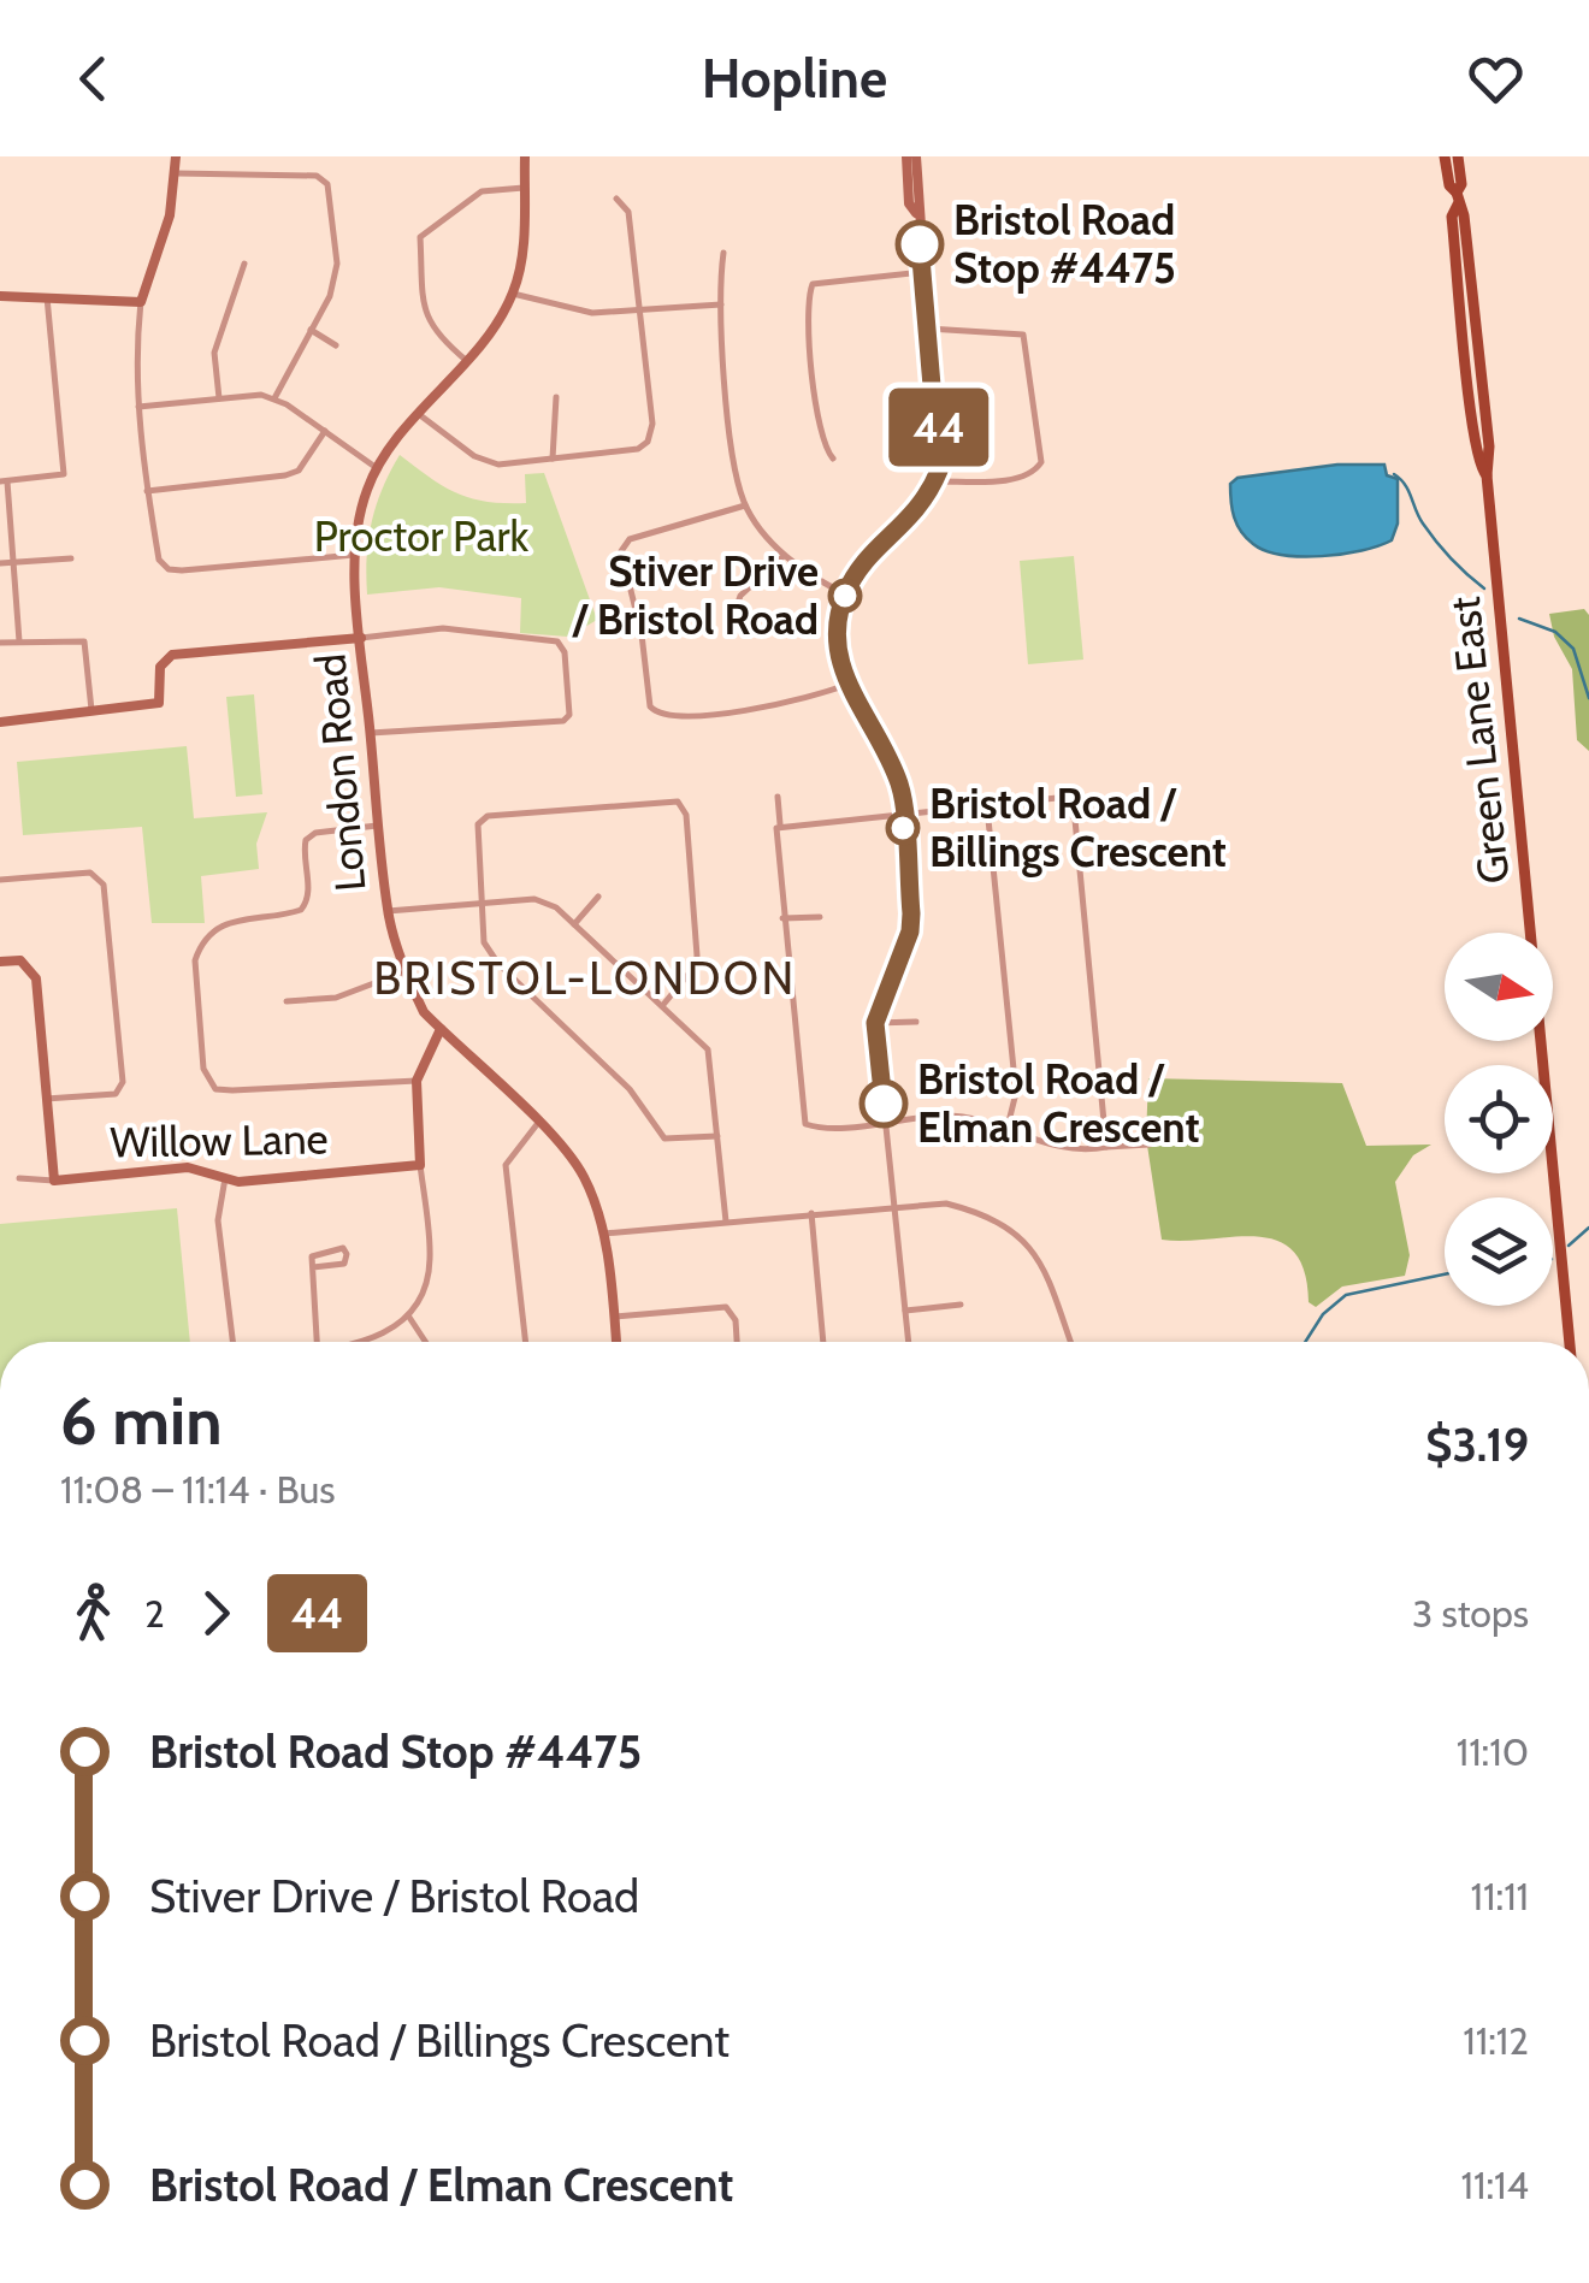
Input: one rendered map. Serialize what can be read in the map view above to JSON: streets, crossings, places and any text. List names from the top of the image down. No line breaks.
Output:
{"streets":{"main road":["Green Lane East"],"street":["London Road","Willow Lane"]},"districts":["BRISTOL-LONDON"],"parks":["Proctor Park"],"places":["Bristol Road Stop #4475","Stiver Drive / Bristol Road","Bristol Road / Billings Crescent","Bristol Road / Elman Crescent"],"lines":["bus line 44"],"north":"right","page":{"header":"Hopline","on_map":"44","heading":["6 min","11:08 – 11:14 · Bus","$3.19"],"legs":["2","44","3 stops"],"list":[{"name":"Bristol Road Stop #4475","value":"11:10"},{"name":"Stiver Drive / Bristol Road","value":"11:11"},{"name":"Bristol Road / Billings Crescent","value":"11:12"},{"name":"Bristol Road / Elman Crescent","value":"11:14"}]}}
